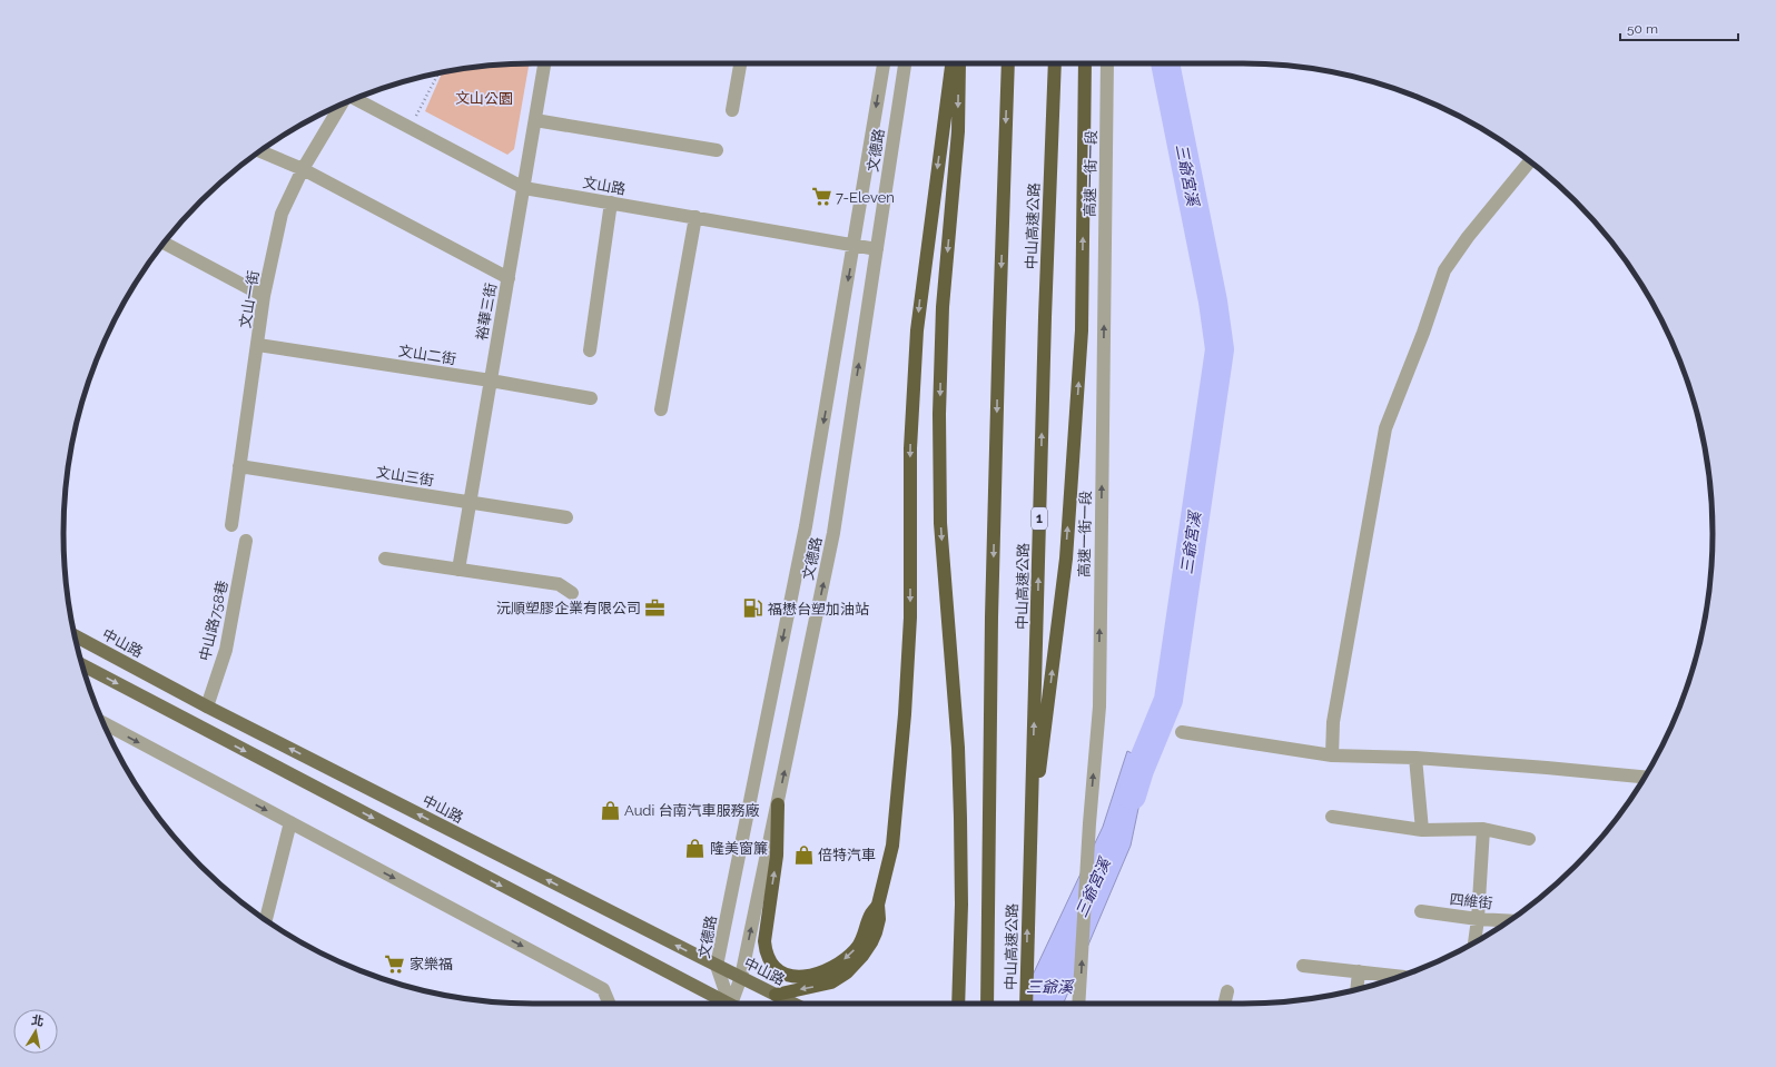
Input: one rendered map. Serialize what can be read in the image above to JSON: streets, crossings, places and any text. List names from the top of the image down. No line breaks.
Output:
{"streets":{"highway":["中山高速公路","1"],"main road":["中山路"],"street":["文德路","高速一街一段","文山路","文山一街","裕華三街","文山二街","文山三街","中山路758巷","四維街"]},"crossings":[["文德路","文山路"],["文德路","中山路"],["文山路","裕華三街"],["文山一街","文山二街"],["文山一街","文山三街"],["裕華三街","文山二街"],["裕華三街","文山三街"],["中山路758巷","中山路"]],"one_way":["高速一街一段"],"water":["三爺宮溪","三爺溪"],"parks":["文山公園"],"places":{"supermarket":["7-Eleven","家樂福"],"office":["沅順塑膠企業有限公司"],"fuel station":["福懋台塑加油站"],"shop":["Audi 台南汽車服務廠","隆美窗簾","倍特汽車"]},"scale_bar":"50 m","north":"top"}
